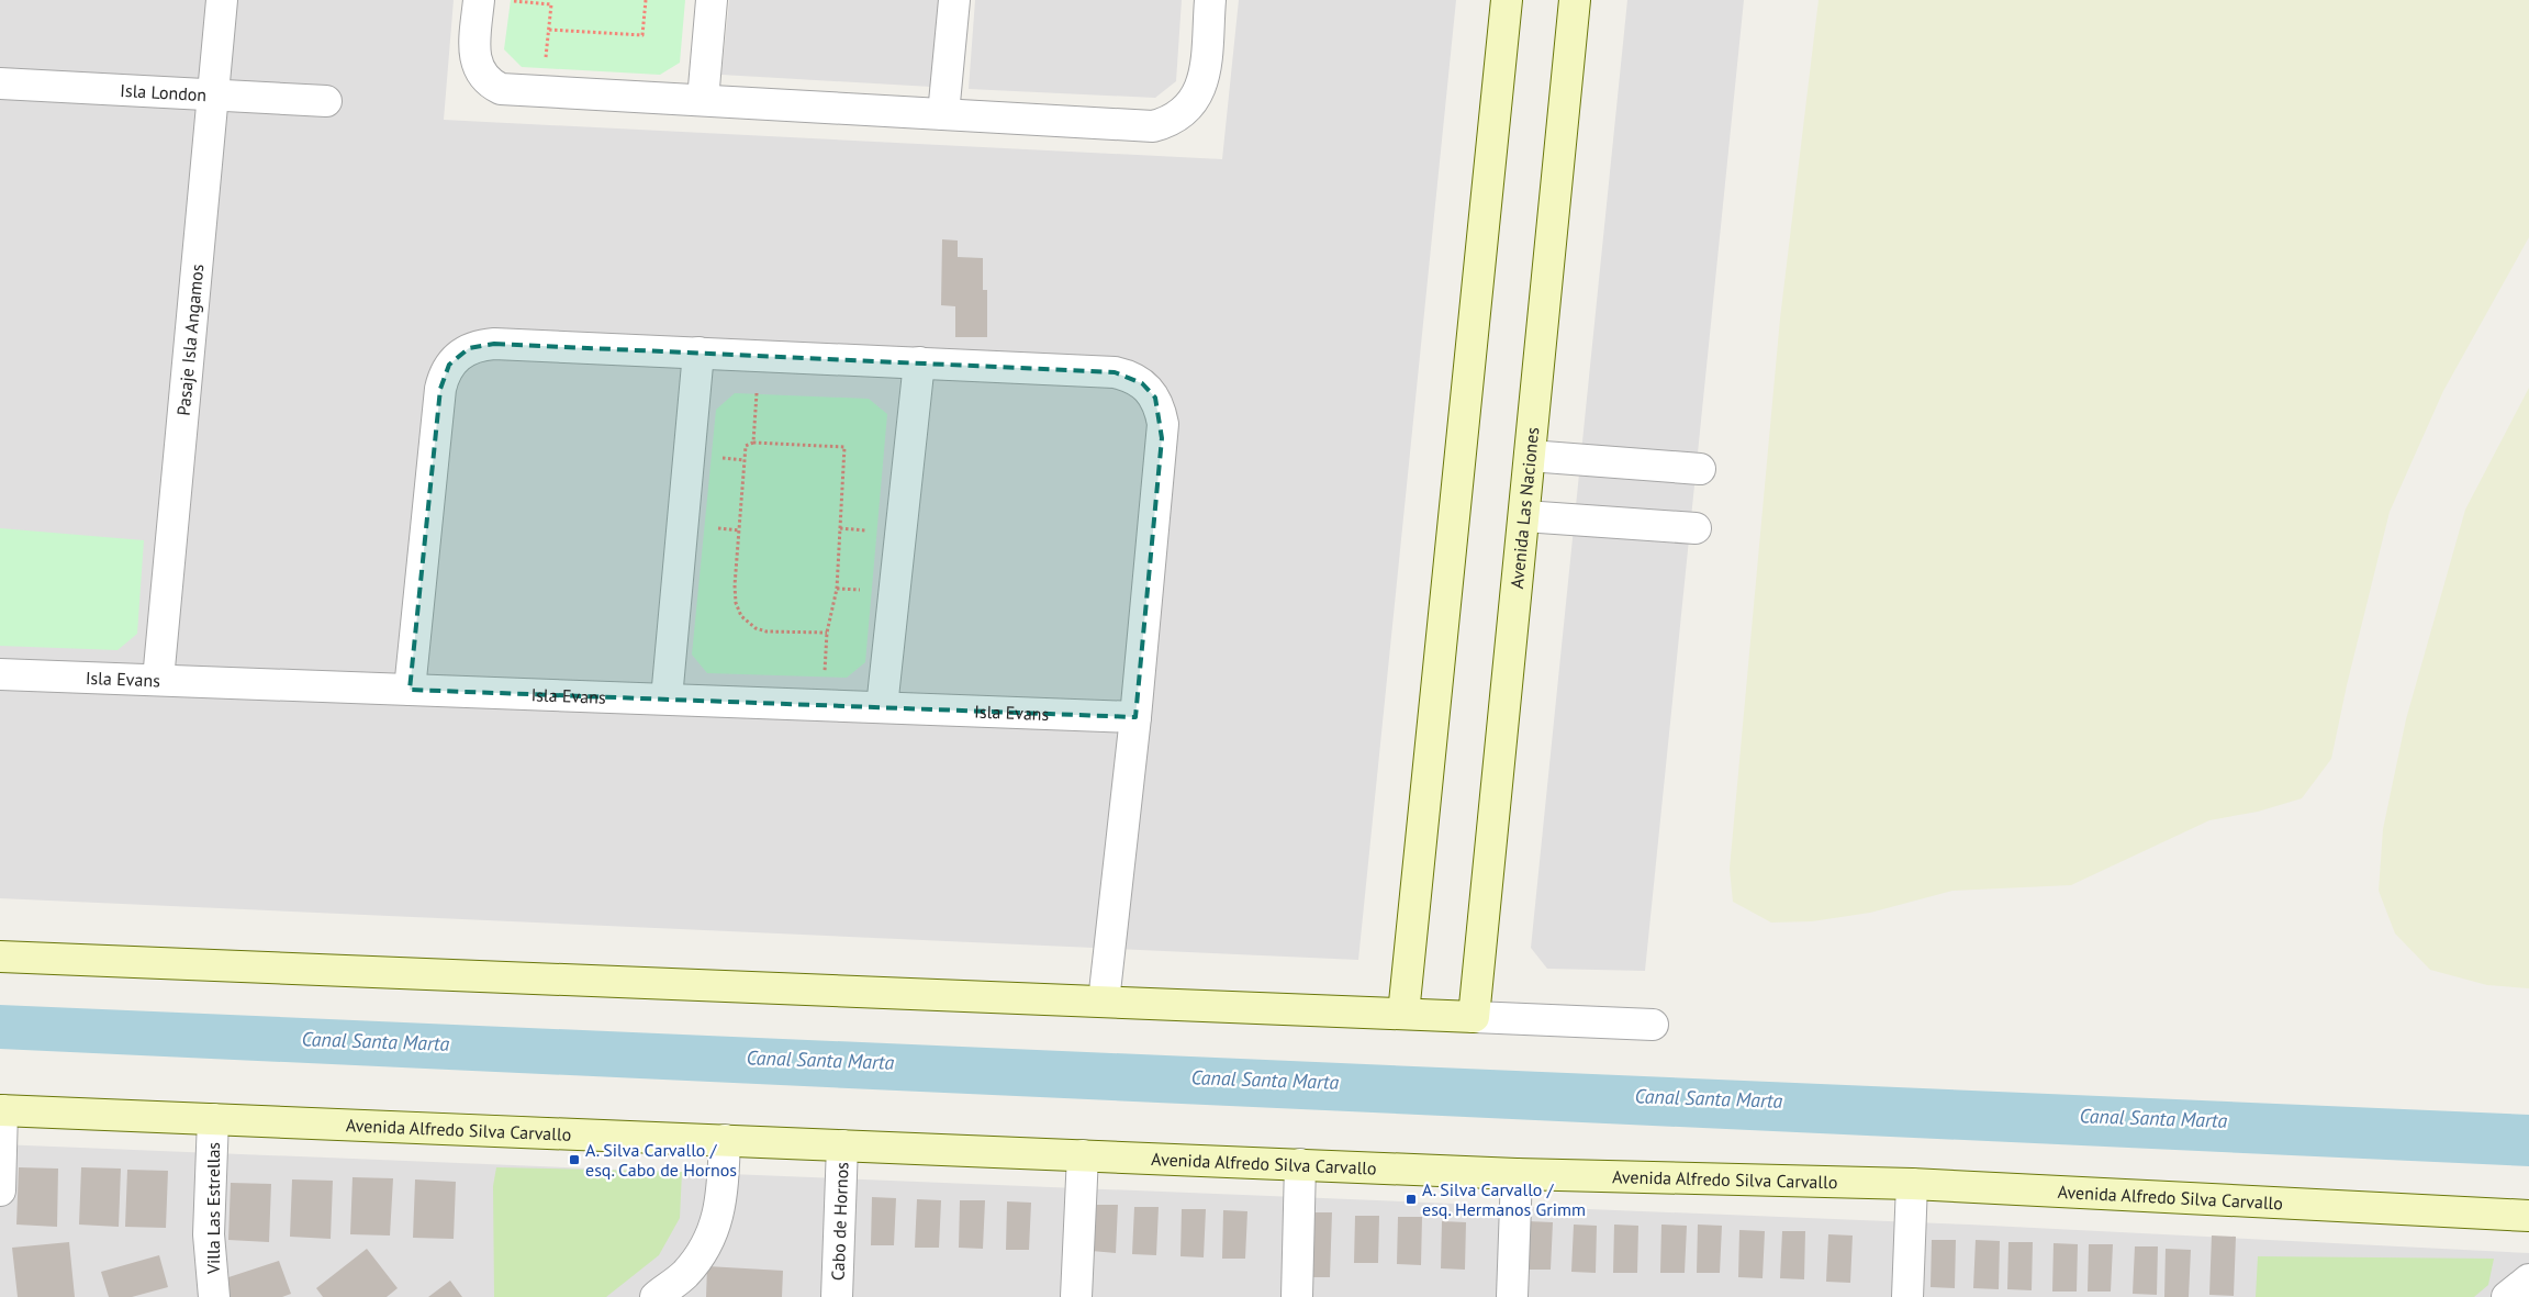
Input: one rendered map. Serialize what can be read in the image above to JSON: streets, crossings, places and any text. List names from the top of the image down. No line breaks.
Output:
{"streets":{"street":["Isla London","Pasaje Isla Angamos","Avenida Las Naciones","Isla Evans","Avenida Alfredo Silva Carvallo","Villa Las Estrellas","Cabo de Hornos"]},"crossings":[["Isla London","Pasaje Isla Angamos"],["Pasaje Isla Angamos","Isla Evans"],["Avenida Alfredo Silva Carvallo","Villa Las Estrellas"],["Avenida Alfredo Silva Carvallo","Cabo de Hornos"]],"water":["Canal Santa Marta"],"places":{"transit":["A. Silva Carvallo / esq. Cabo de Hornos","A. Silva Carvallo / esq. Hermanos Grimm"]}}
